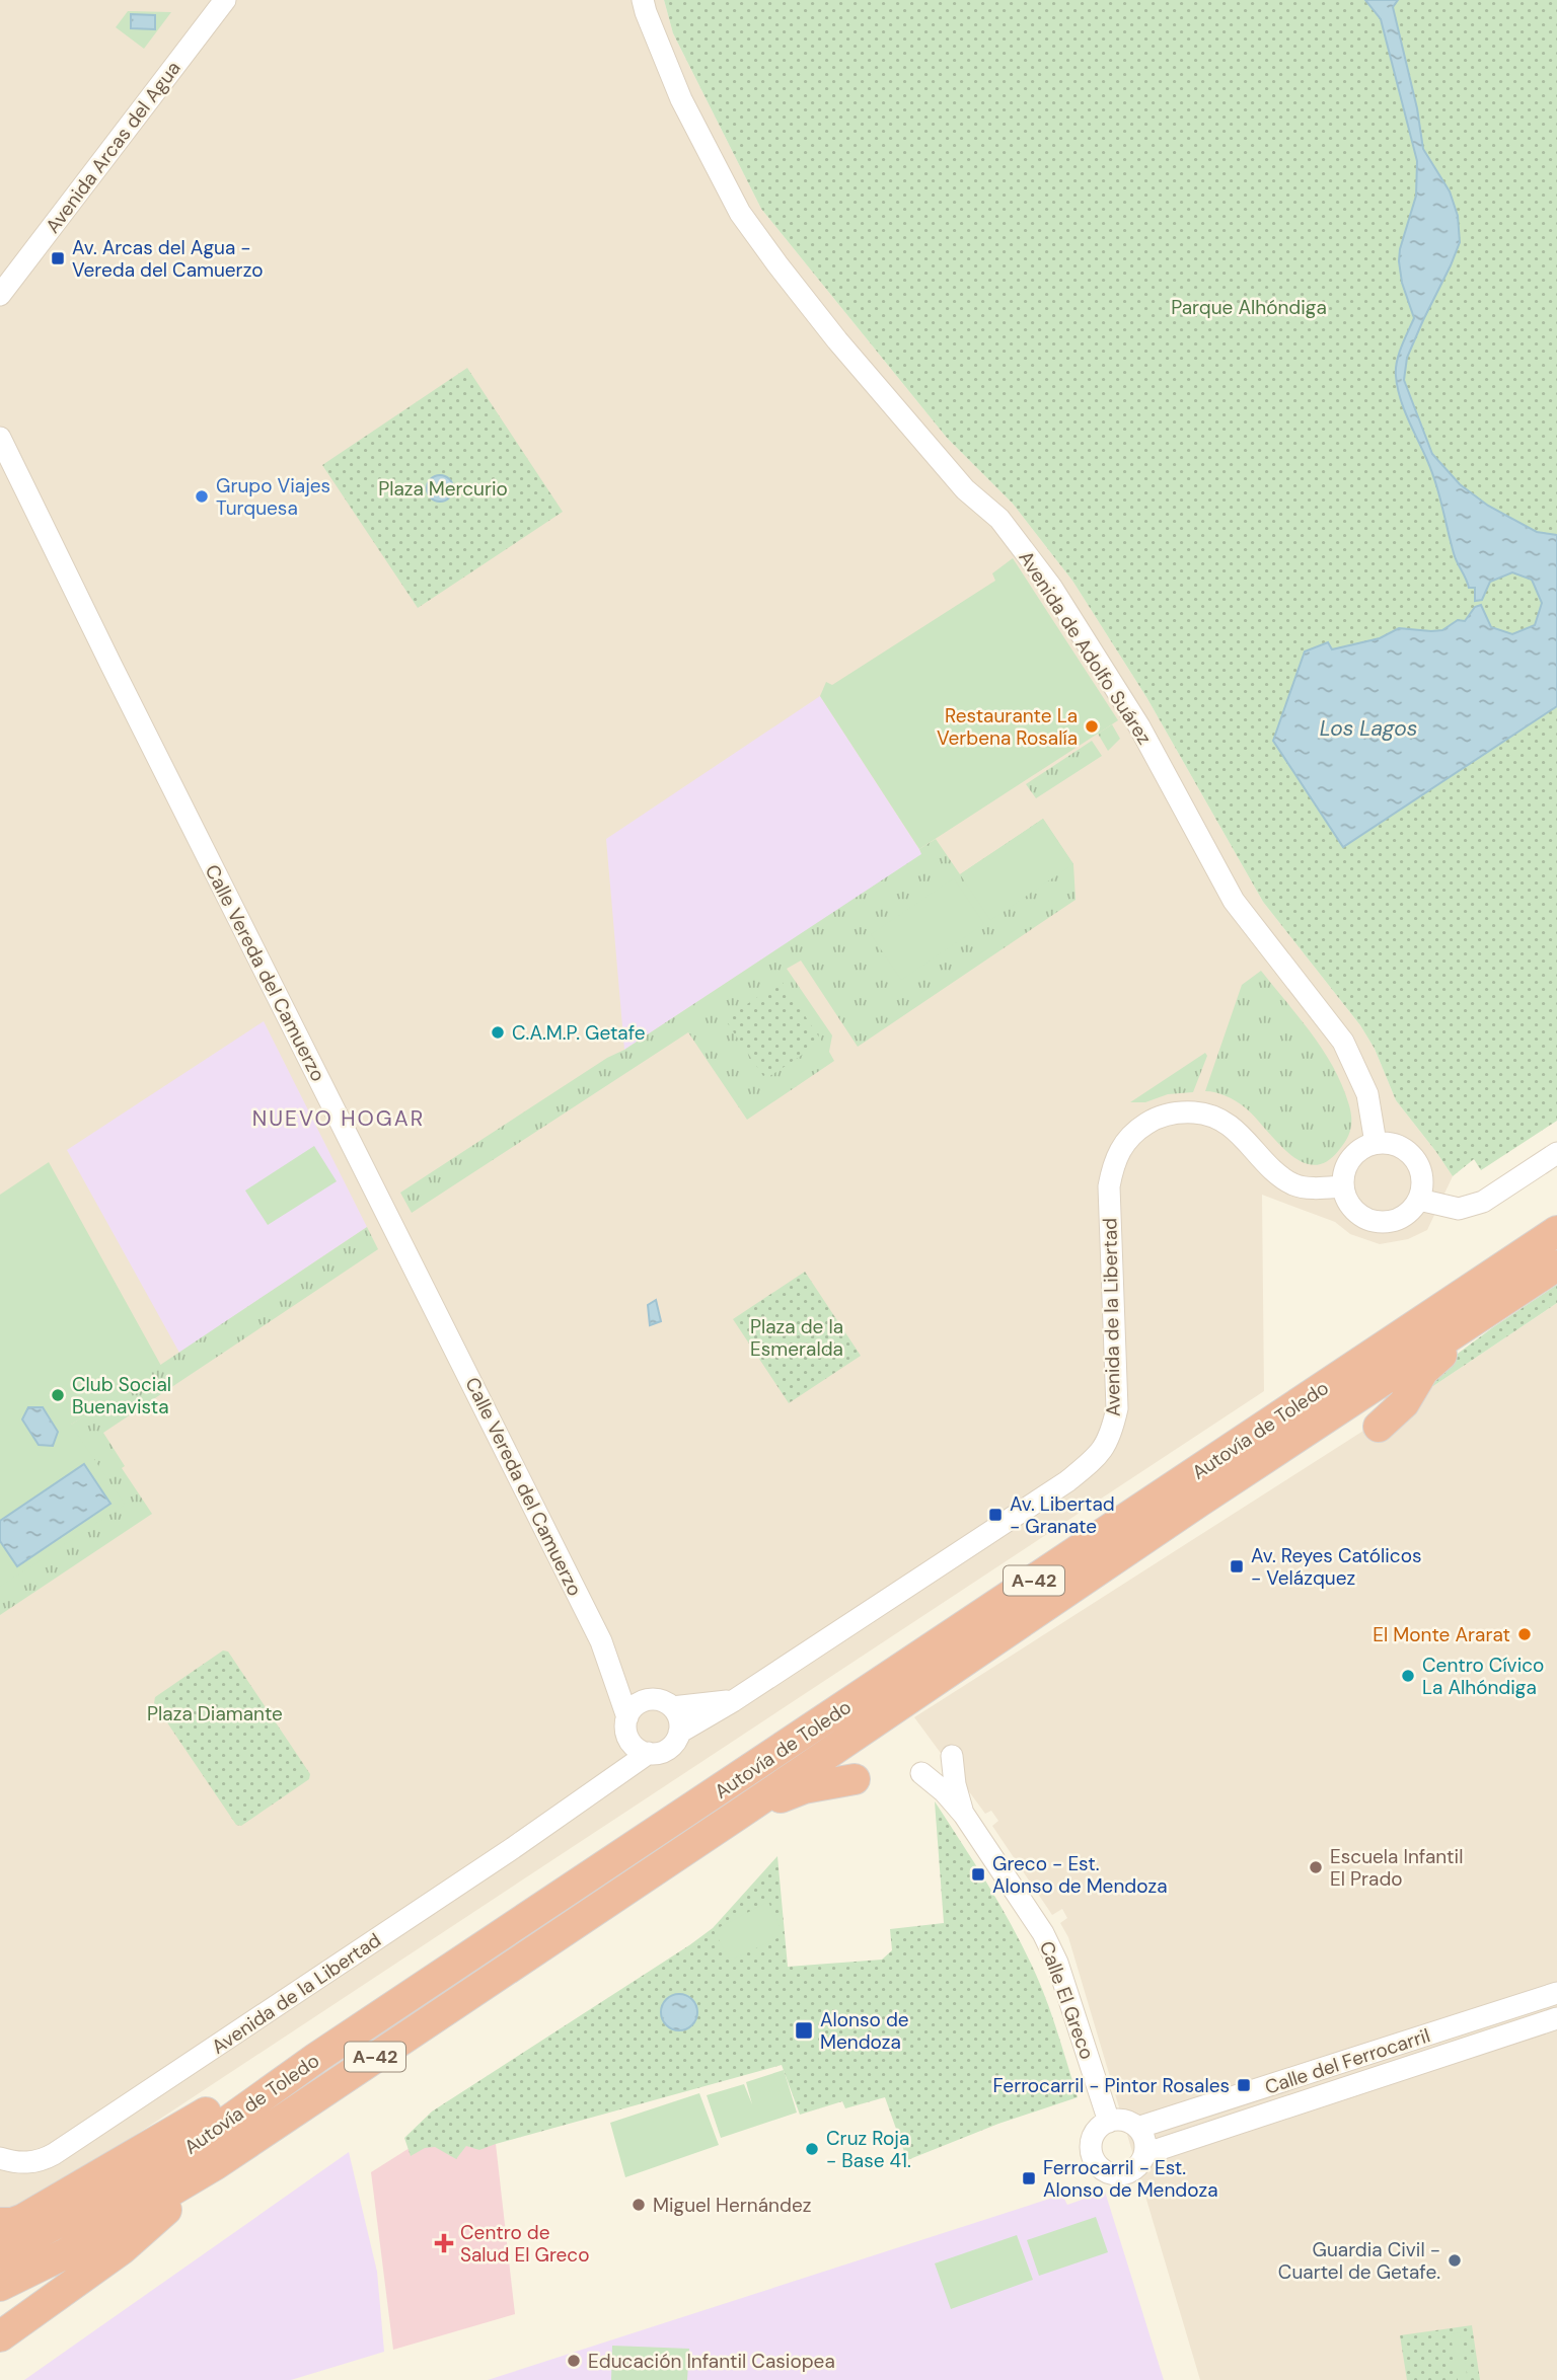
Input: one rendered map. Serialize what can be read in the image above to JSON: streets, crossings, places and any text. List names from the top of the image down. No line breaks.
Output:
{"streets":{"highway":["Autovía de Toledo","A-42"],"street":["Avenida Arcas del Agua","Avenida de Adolfo Suárez","Calle Vereda del Camuerzo","Avenida de la Libertad","Calle El Greco","Calle del Ferrocarril"]},"crossings":[["Avenida de Adolfo Suárez","Avenida de la Libertad"],["Calle Vereda del Camuerzo","Avenida de la Libertad"],["Calle El Greco","Calle del Ferrocarril"]],"districts":["NUEVO HOGAR"],"water":["Los Lagos"],"parks":["Parque Alhóndiga","Plaza Mercurio","Plaza de la Esmeralda","Plaza Diamante"],"places":{"transit":["Av. Arcas del Agua - Vereda del Camuerzo","Av. Libertad - Granate","Av. Reyes Católicos - Velázquez","Greco - Est. Alonso de Mendoza","Alonso de Mendoza","Ferrocarril - Pintor Rosales","Ferrocarril - Est. Alonso de Mendoza"],"other":["Grupo Viajes Turquesa","Restaurante La Verbena Rosalía","C.A.M.P. Getafe","Club Social Buenavista","El Monte Ararat","Centro Cívico La Alhóndiga","Escuela Infantil El Prado","Cruz Roja - Base 41.","Miguel Hernández","Guardia Civil - Cuartel de Getafe.","Educación Infantil Casiopea"],"health":["Centro de Salud El Greco"]}}
